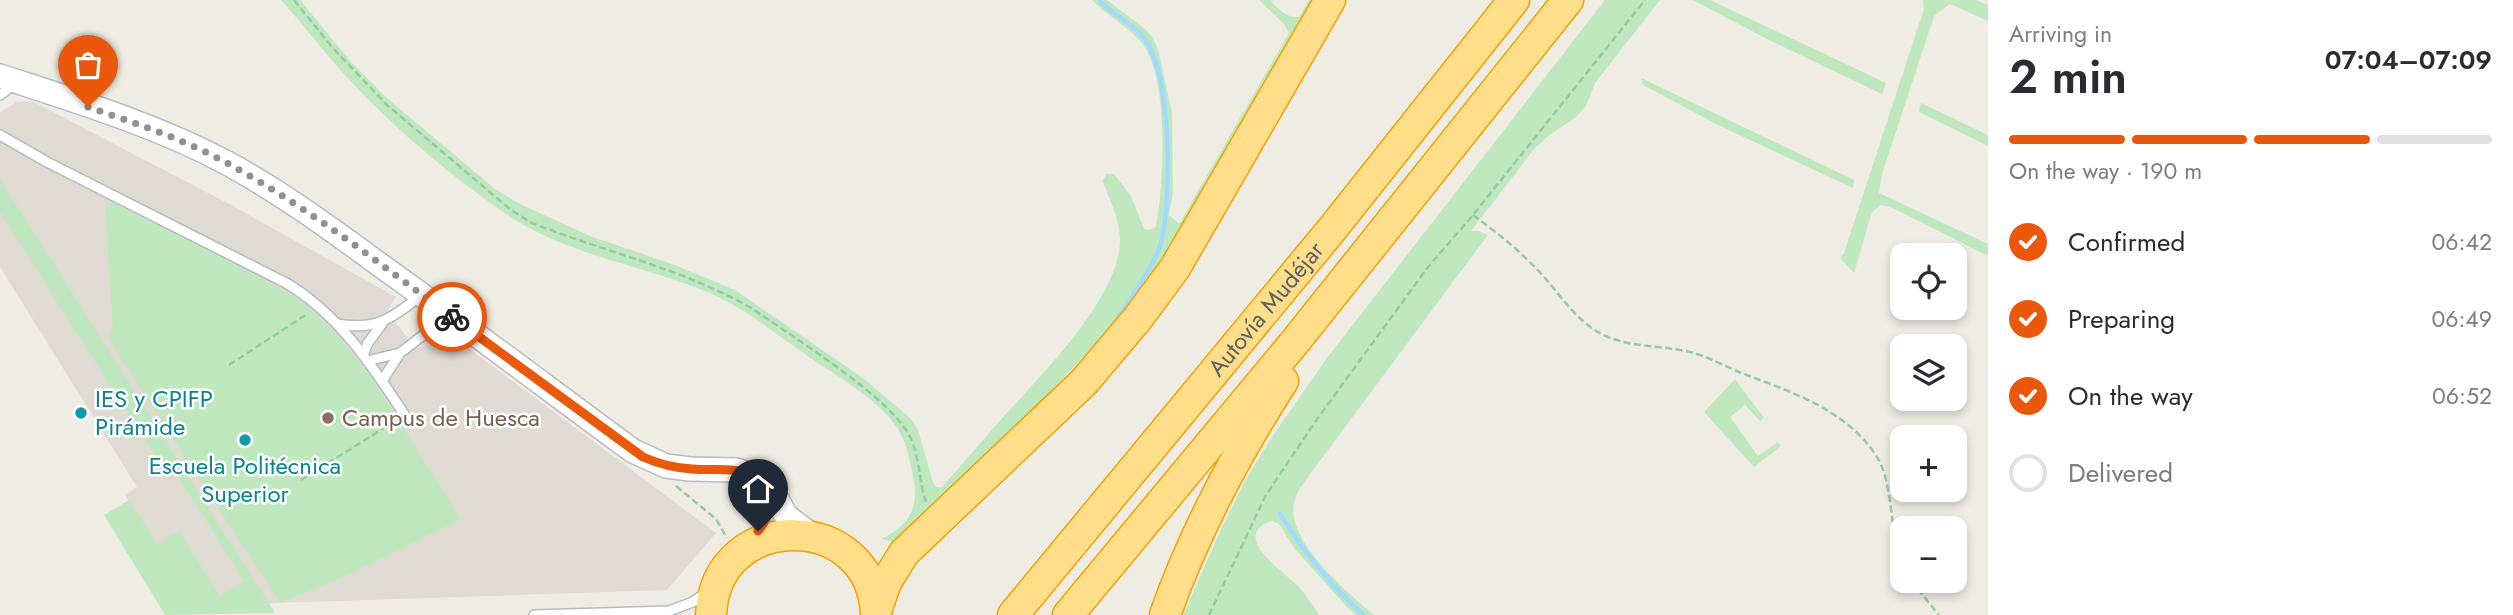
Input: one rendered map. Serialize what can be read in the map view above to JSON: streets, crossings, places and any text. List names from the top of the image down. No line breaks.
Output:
{"streets":{"highway":["Autovía Mudéjar"]},"places":["IES y CPIFP Pirámide","Campus de Huesca","Escuela Politécnica Superior"],"page":{"heading":["2 min","Arriving in","07:04–07:09"],"bar":"On the way · 190 m","list":[["Confirmed","06:42"],["Preparing","06:49"],["On the way","06:52"],"Delivered"],"map_buttons":["+","−"]}}
